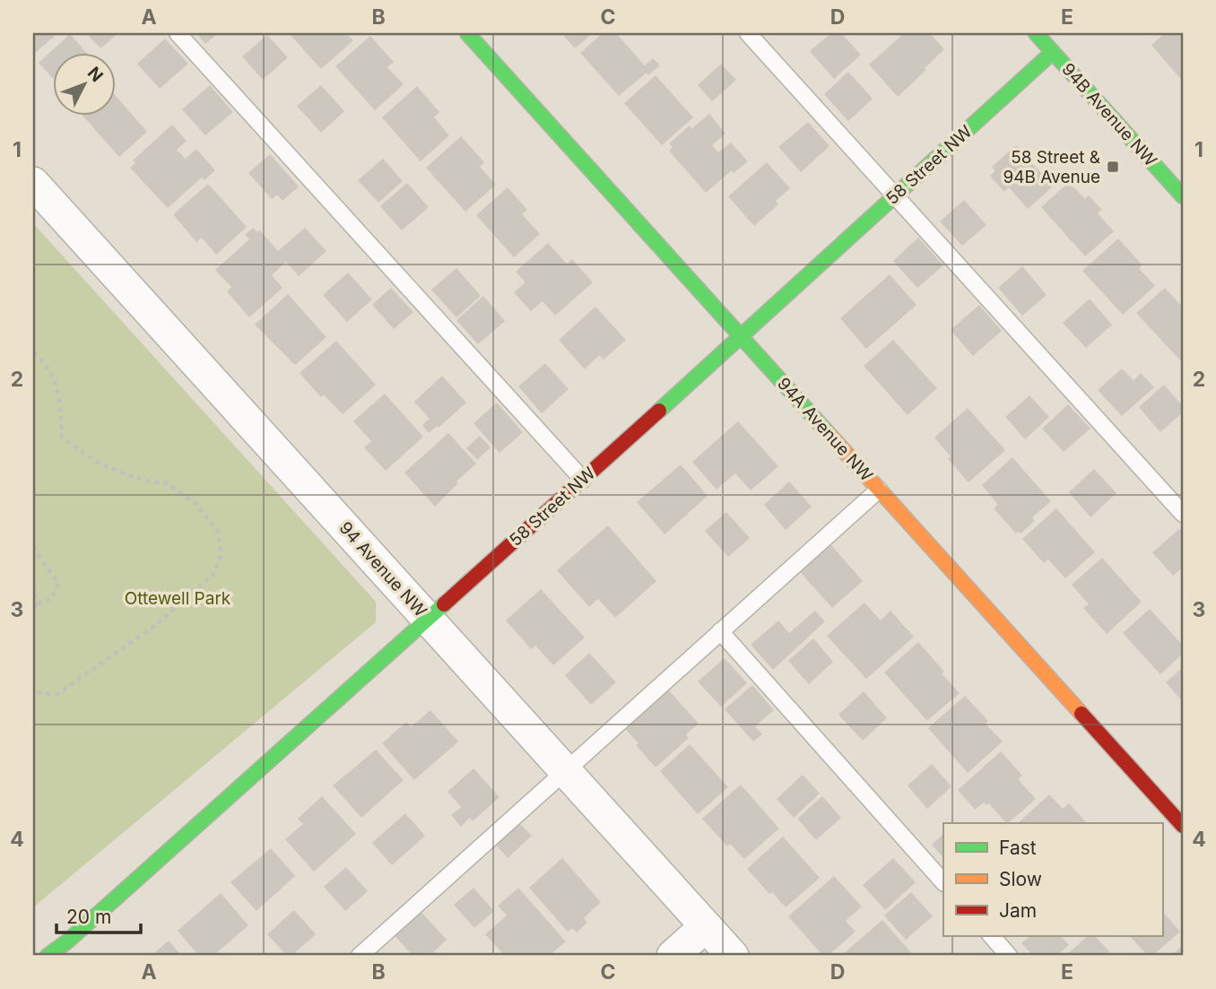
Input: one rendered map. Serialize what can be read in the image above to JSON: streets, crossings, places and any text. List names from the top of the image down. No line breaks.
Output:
{"streets":{"street":["94B Avenue NW","58 Street NW","94A Avenue NW","94 Avenue NW"]},"crossings":[["94B Avenue NW","58 Street NW"],["58 Street NW","94A Avenue NW"],["58 Street NW","94 Avenue NW"]],"parks":["Ottewell Park"],"places":{"transit":["58 Street & 94B Avenue"]},"legend":["Fast","Slow","Jam"],"scale_bar":"20 m","north":"top right","grid":{"columns":["A","B","C","D","E"],"rows":["1","2","3","4"]}}
